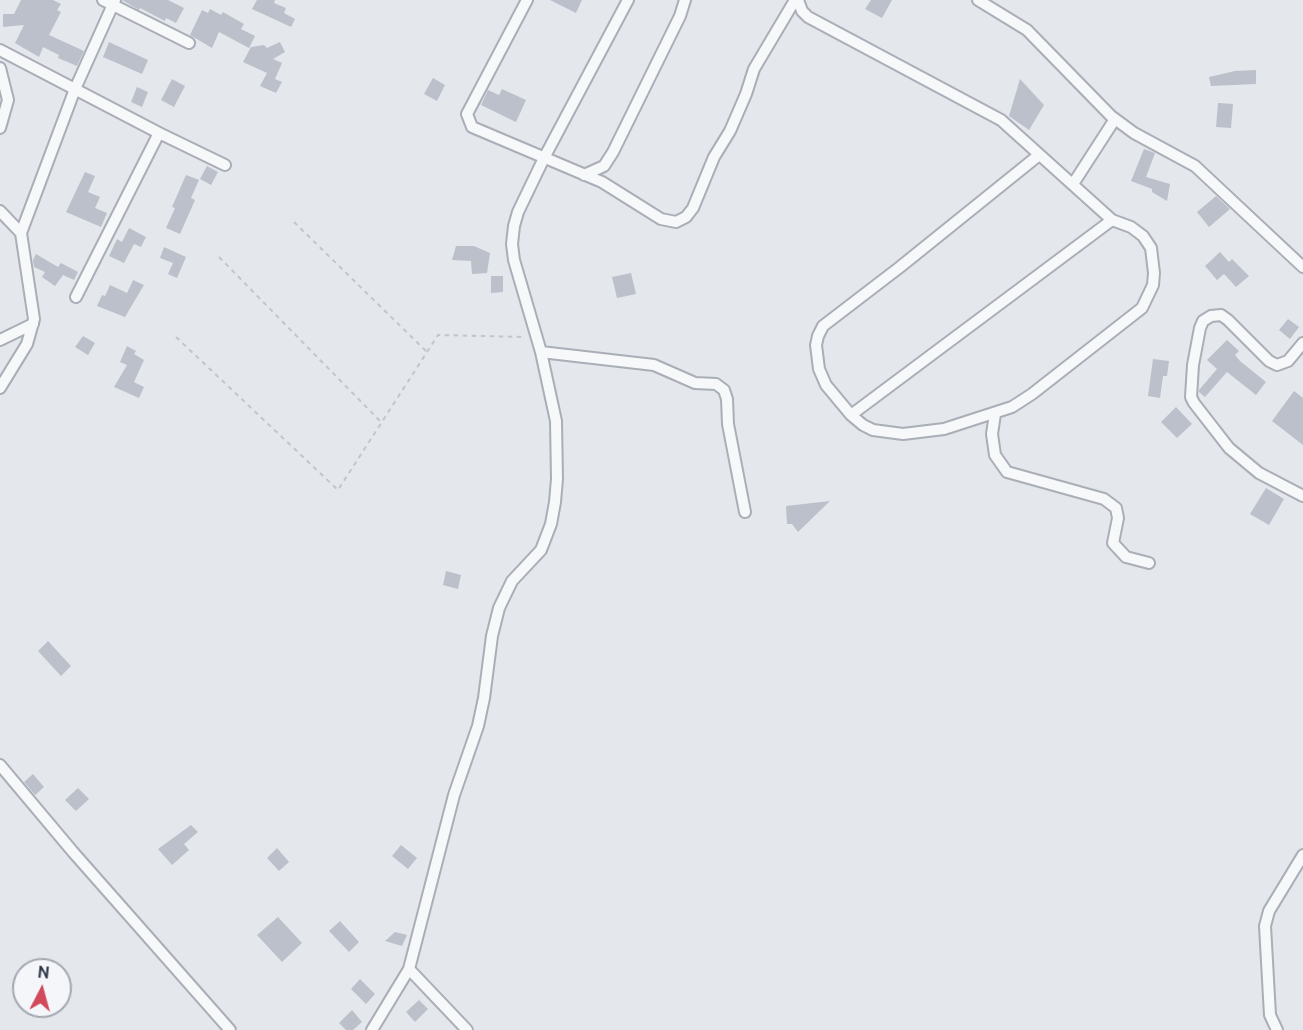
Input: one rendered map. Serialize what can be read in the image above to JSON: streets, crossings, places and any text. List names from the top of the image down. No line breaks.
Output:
{"north":"top"}
